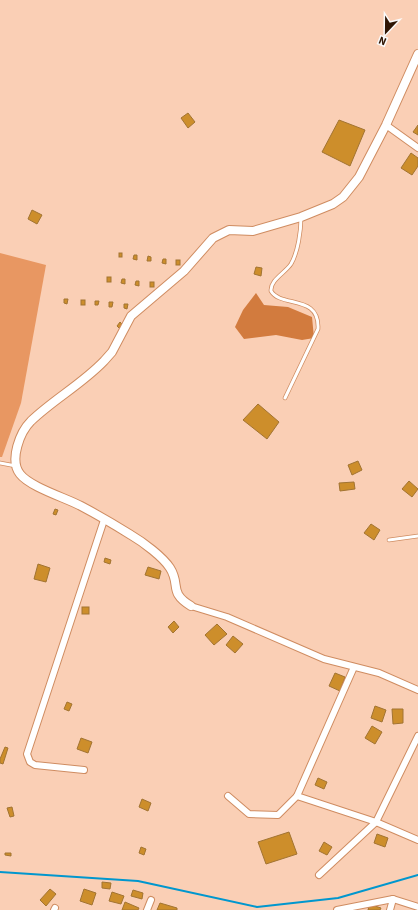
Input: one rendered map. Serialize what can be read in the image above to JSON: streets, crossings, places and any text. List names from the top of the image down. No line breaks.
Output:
{"north":"bottom"}
